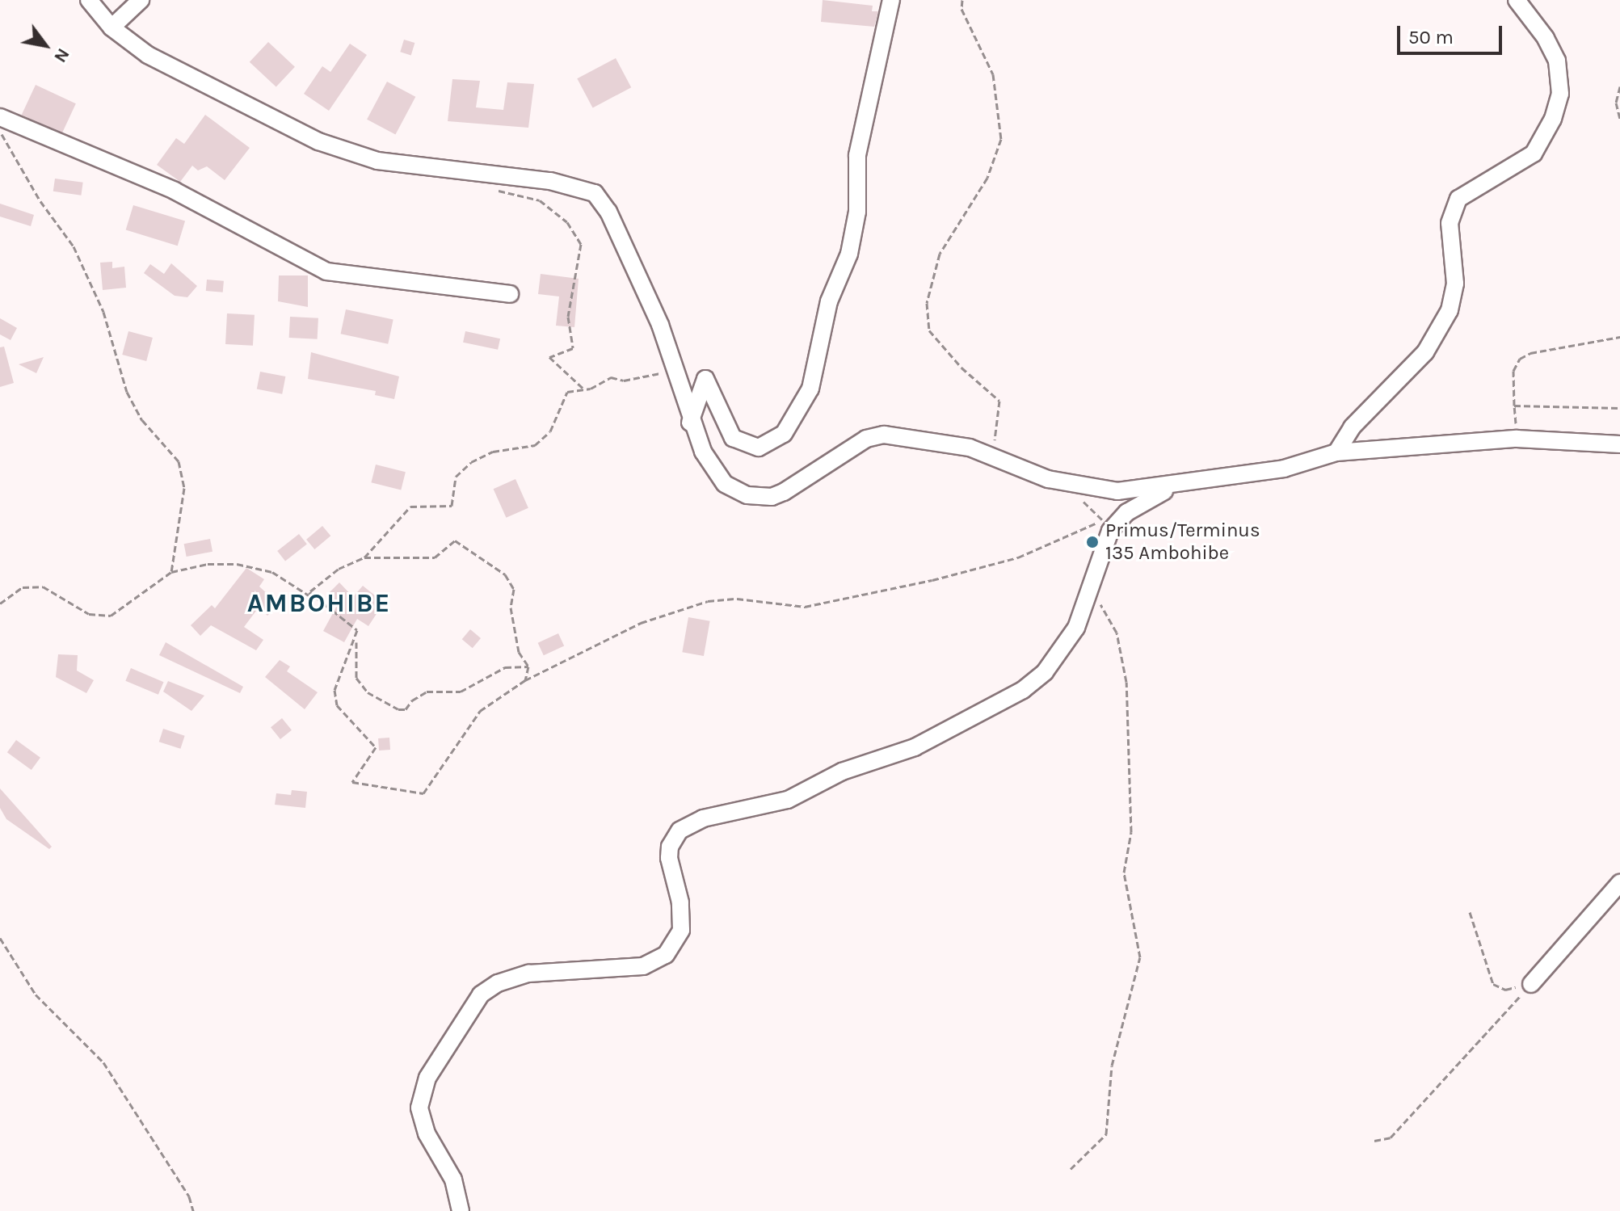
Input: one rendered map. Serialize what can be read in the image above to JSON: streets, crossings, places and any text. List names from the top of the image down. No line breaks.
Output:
{"districts":["AMBOHIBE"],"places":["Primus/Terminus 135 Ambohibe"],"scale_bar":"50 m","north":"bottom right"}
